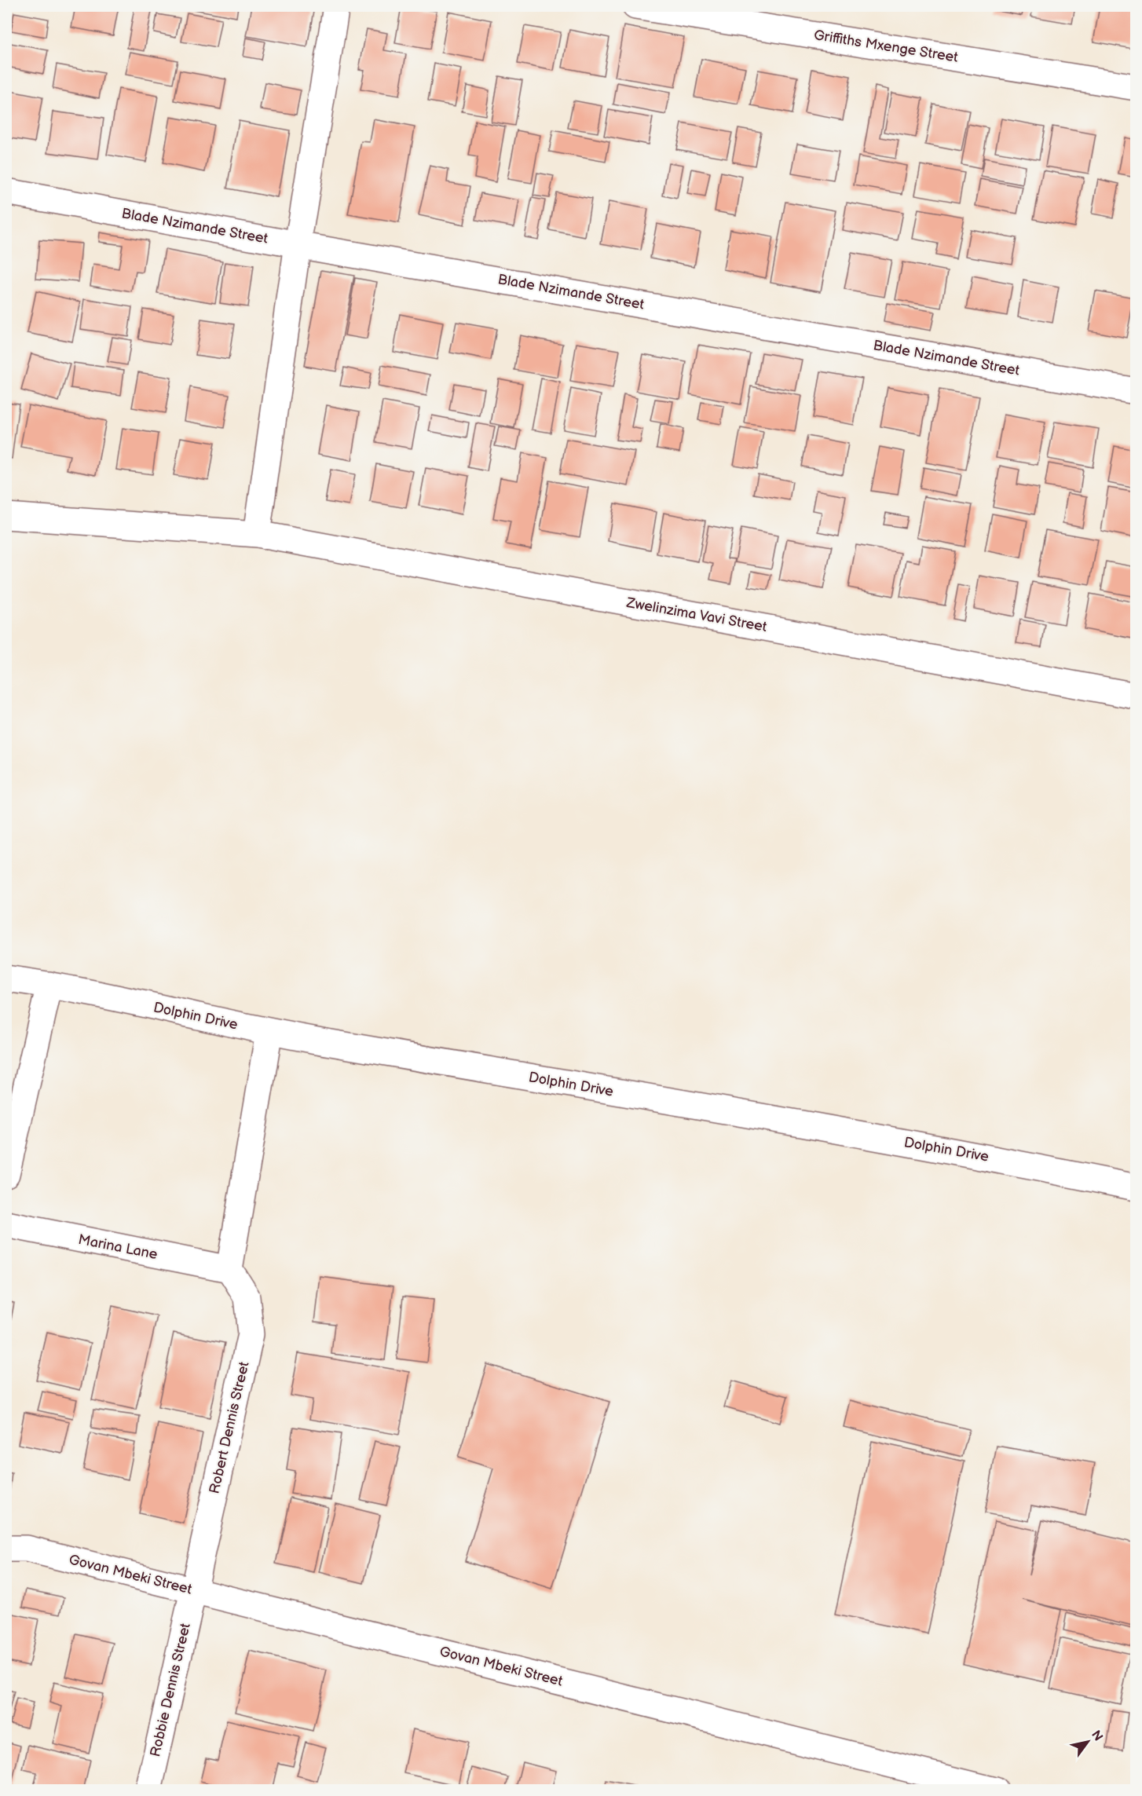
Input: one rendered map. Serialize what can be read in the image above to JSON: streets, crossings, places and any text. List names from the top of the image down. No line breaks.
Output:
{"streets":{"street":["Griffiths Mxenge Street","Blade Nzimande Street","Zwelinzima Vavi Street","Dolphin Drive","Marina Lane","Robert Dennis Street","Govan Mbeki Street","Robbie Dennis Street"]},"crossings":[["Marina Lane","Robert Dennis Street"],["Robert Dennis Street","Govan Mbeki Street"],["Robert Dennis Street","Robbie Dennis Street"],["Govan Mbeki Street","Robbie Dennis Street"]],"north":"top right"}
